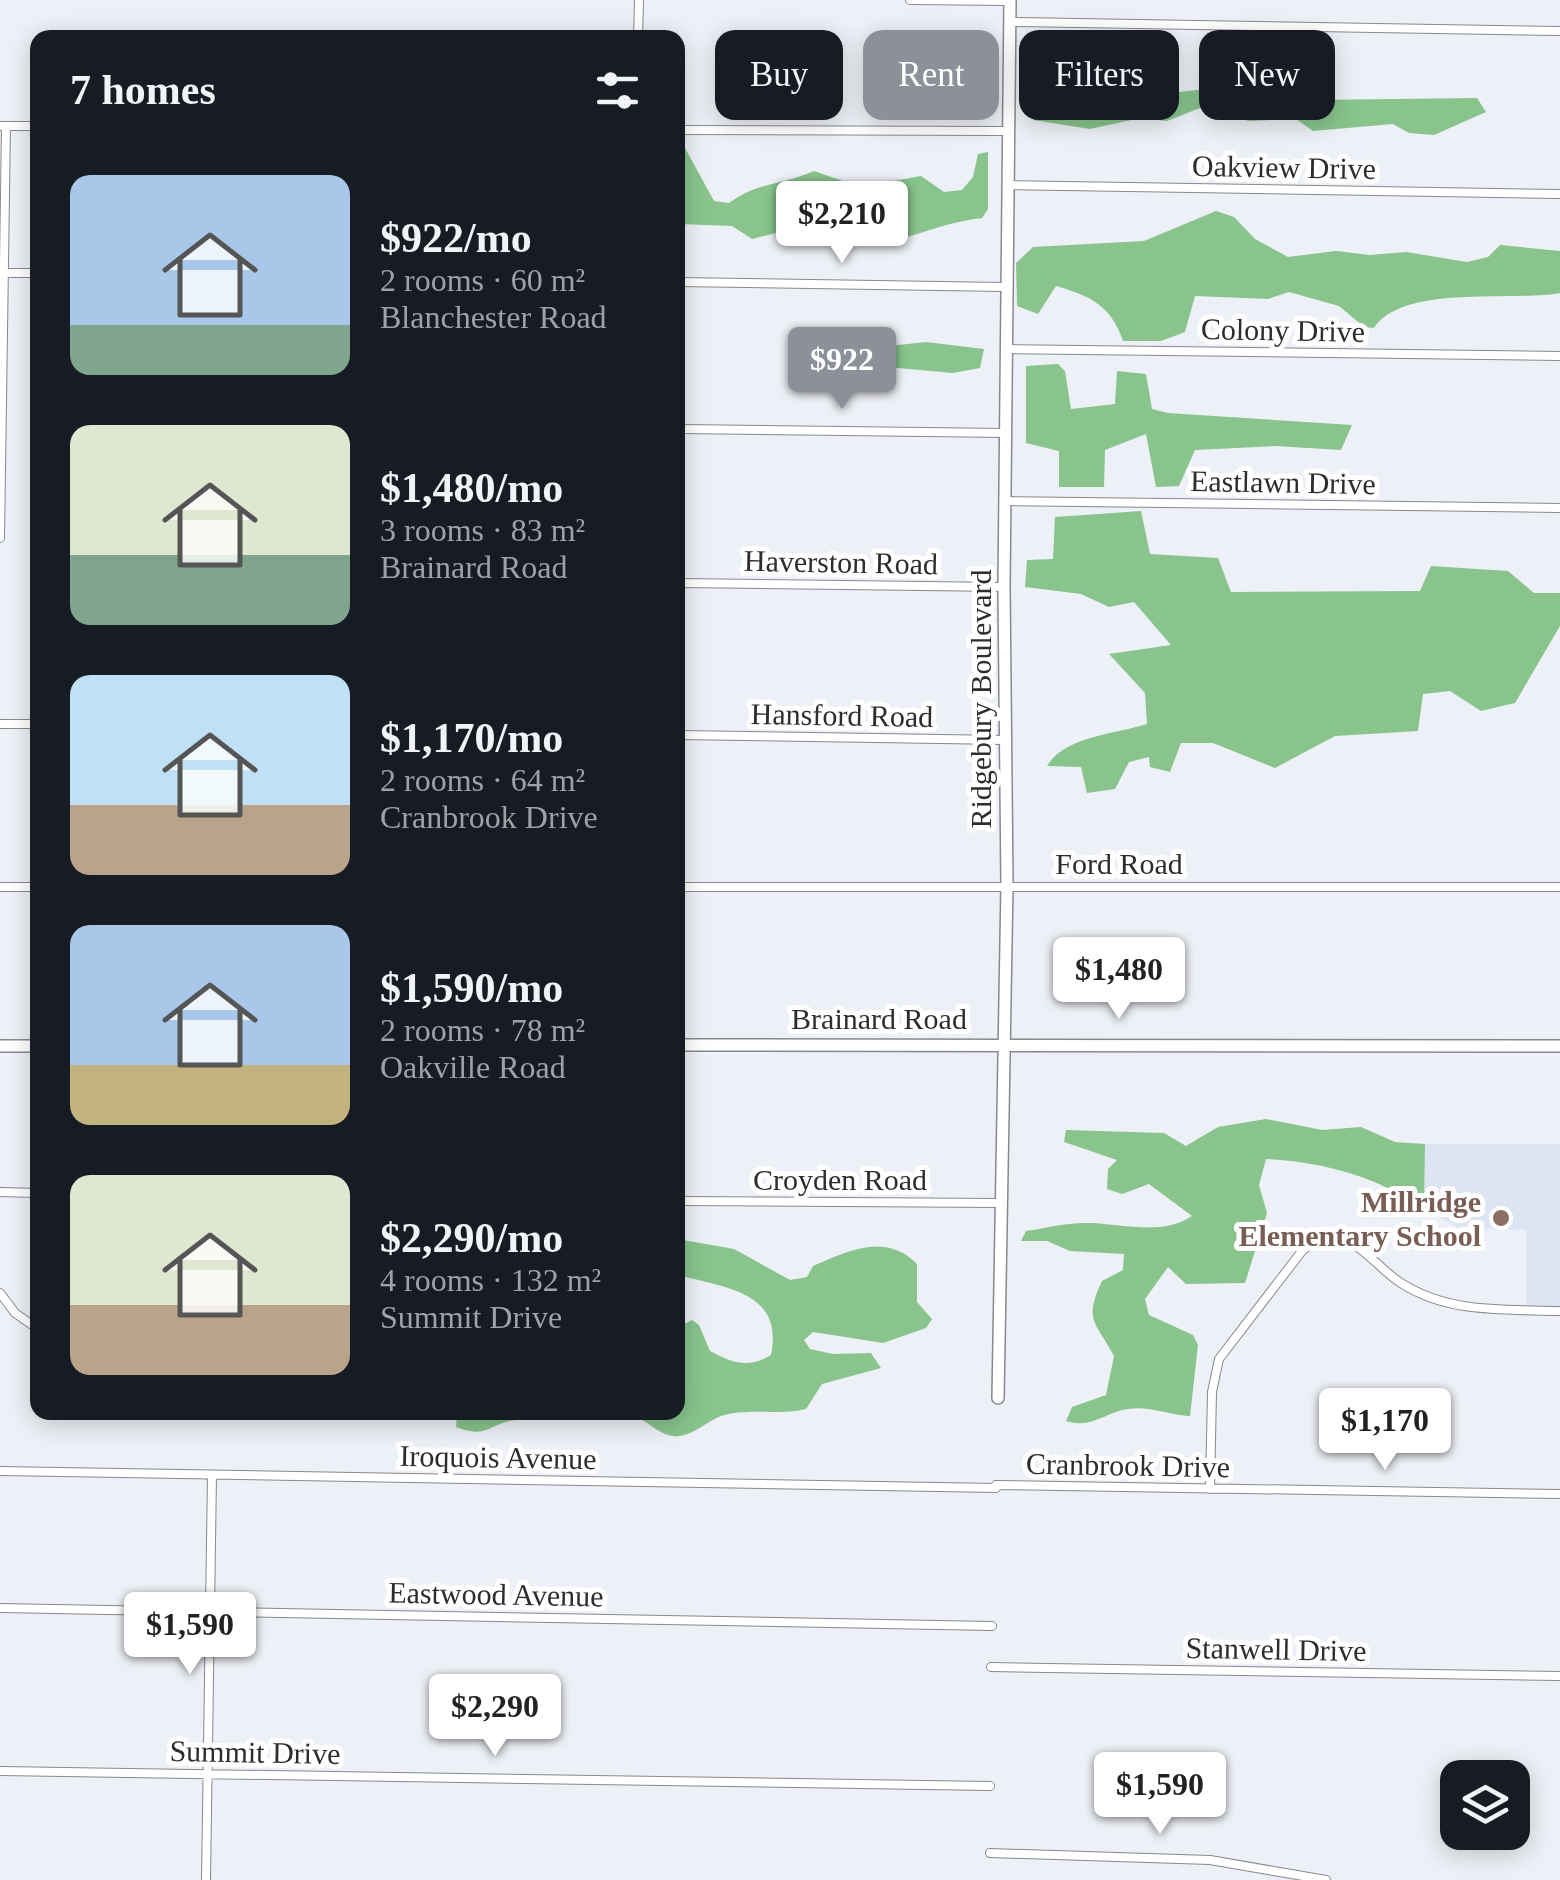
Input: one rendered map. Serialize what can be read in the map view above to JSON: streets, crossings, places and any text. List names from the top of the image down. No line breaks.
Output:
{"streets":{"street":["Oakview Drive","Colony Drive","Eastlawn Drive","Haverston Road","Ridgebury Boulevard","Hansford Road","Ford Road","Brainard Road","Croyden Road","Iroquois Avenue","Cranbrook Drive","Eastwood Avenue","Stanwell Drive","Summit Drive"]},"crossings":[["Oakview Drive","Ridgebury Boulevard"],["Colony Drive","Ridgebury Boulevard"],["Eastlawn Drive","Ridgebury Boulevard"],["Haverston Road","Ridgebury Boulevard"],["Ridgebury Boulevard","Hansford Road"],["Ridgebury Boulevard","Ford Road"],["Ridgebury Boulevard","Brainard Road"],["Ridgebury Boulevard","Croyden Road"],["Iroquois Avenue","Cranbrook Drive"]],"places":["Millridge Elementary School"],"page":{"chip":["Buy","Rent","Filters","New"],"heading":"7 homes","list":[{"name":"$922/mo","note":"2 rooms · 60 m² · Blanchester Road"},{"name":"$1,480/mo","note":"3 rooms · 83 m² · Brainard Road"},{"name":"$1,170/mo","note":"2 rooms · 64 m² · Cranbrook Drive"},{"name":"$1,590/mo","note":"2 rooms · 78 m² · Oakville Road"},{"name":"$2,290/mo","note":"4 rooms · 132 m² · Summit Drive"}],"price":["$2,210","$922","$1,480","$1,170","$1,590","$2,290","$1,590"]}}
